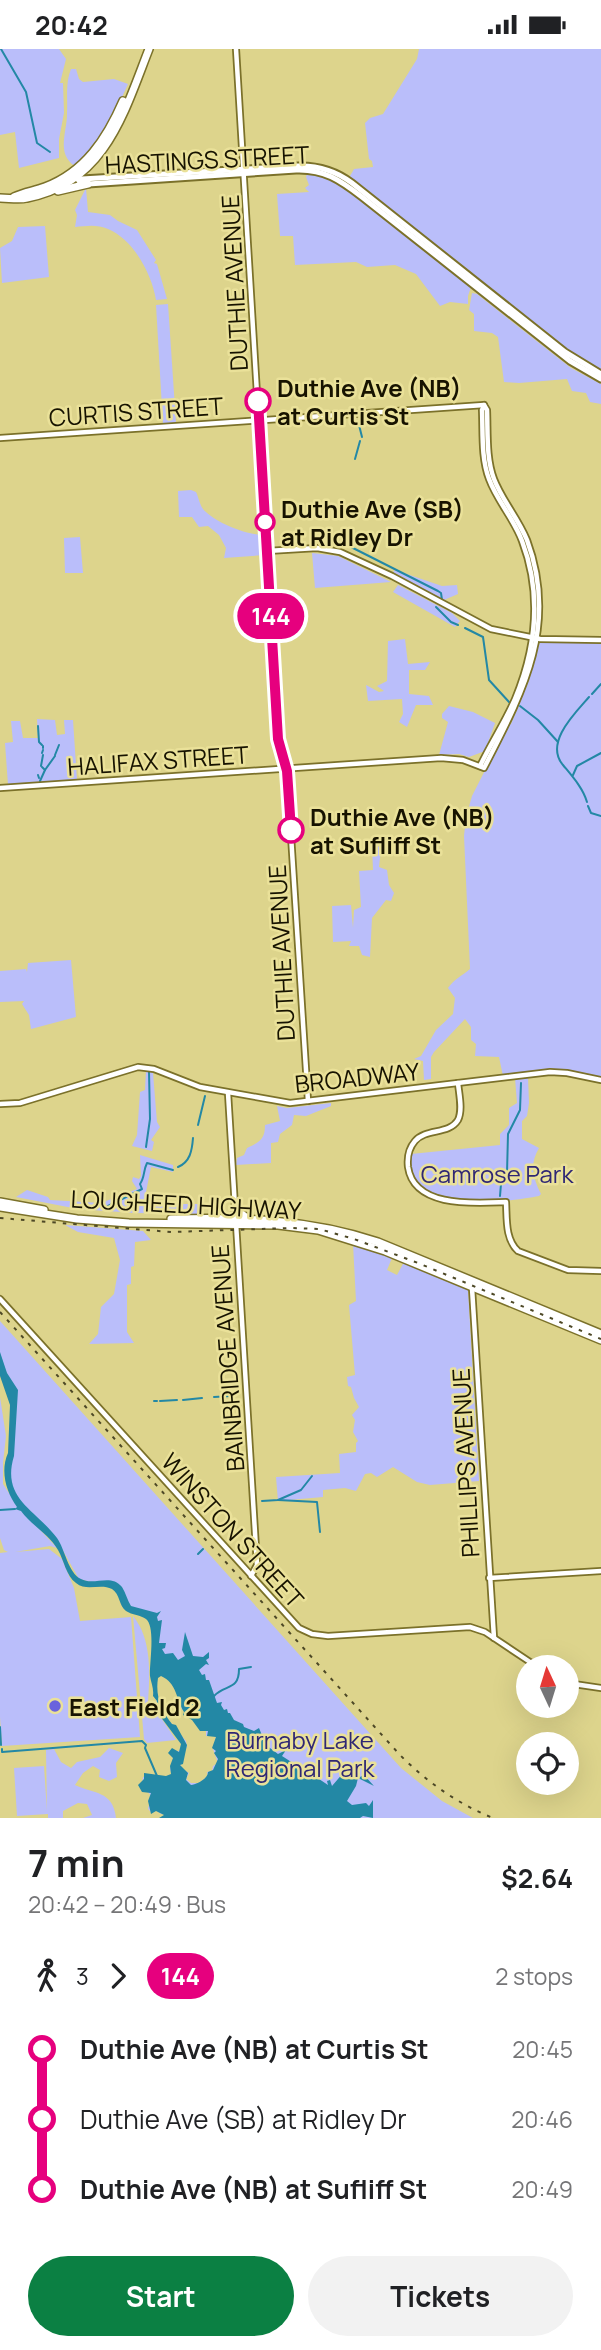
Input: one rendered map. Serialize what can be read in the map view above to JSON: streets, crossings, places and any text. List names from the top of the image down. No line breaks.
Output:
{"streets":{"main road":["HASTINGS STREET","LOUGHEED HIGHWAY"],"street":["DUTHIE AVENUE","CURTIS STREET","HALIFAX STREET","BROADWAY","BAINBRIDGE AVENUE","PHILLIPS AVENUE","WINSTON STREET"]},"crossings":[["HASTINGS STREET","DUTHIE AVENUE"],["DUTHIE AVENUE","CURTIS STREET"],["DUTHIE AVENUE","HALIFAX STREET"],["DUTHIE AVENUE","BROADWAY"],["CURTIS STREET","HALIFAX STREET"],["BROADWAY","BAINBRIDGE AVENUE"],["LOUGHEED HIGHWAY","BAINBRIDGE AVENUE"],["LOUGHEED HIGHWAY","PHILLIPS AVENUE"],["BAINBRIDGE AVENUE","WINSTON STREET"],["PHILLIPS AVENUE","WINSTON STREET"]],"parks":["Camrose Park","Burnaby Lake Regional Park"],"places":["Duthie Ave (NB) at Curtis St","Duthie Ave (SB) at Ridley Dr","Duthie Ave (NB) at Sufliff St","East Field 2"],"lines":["bus line 144"],"north":"top","page":{"status":"20:42","on_map":"144","heading":["7 min","20:42 – 20:49 · Bus","$2.64"],"legs":["3","144","2 stops"],"list":[{"name":"Duthie Ave (NB) at Curtis St","value":"20:45"},{"name":"Duthie Ave (SB) at Ridley Dr","value":"20:46"},{"name":"Duthie Ave (NB) at Sufliff St","value":"20:49"}],"buttons":["Start","Tickets"]}}
